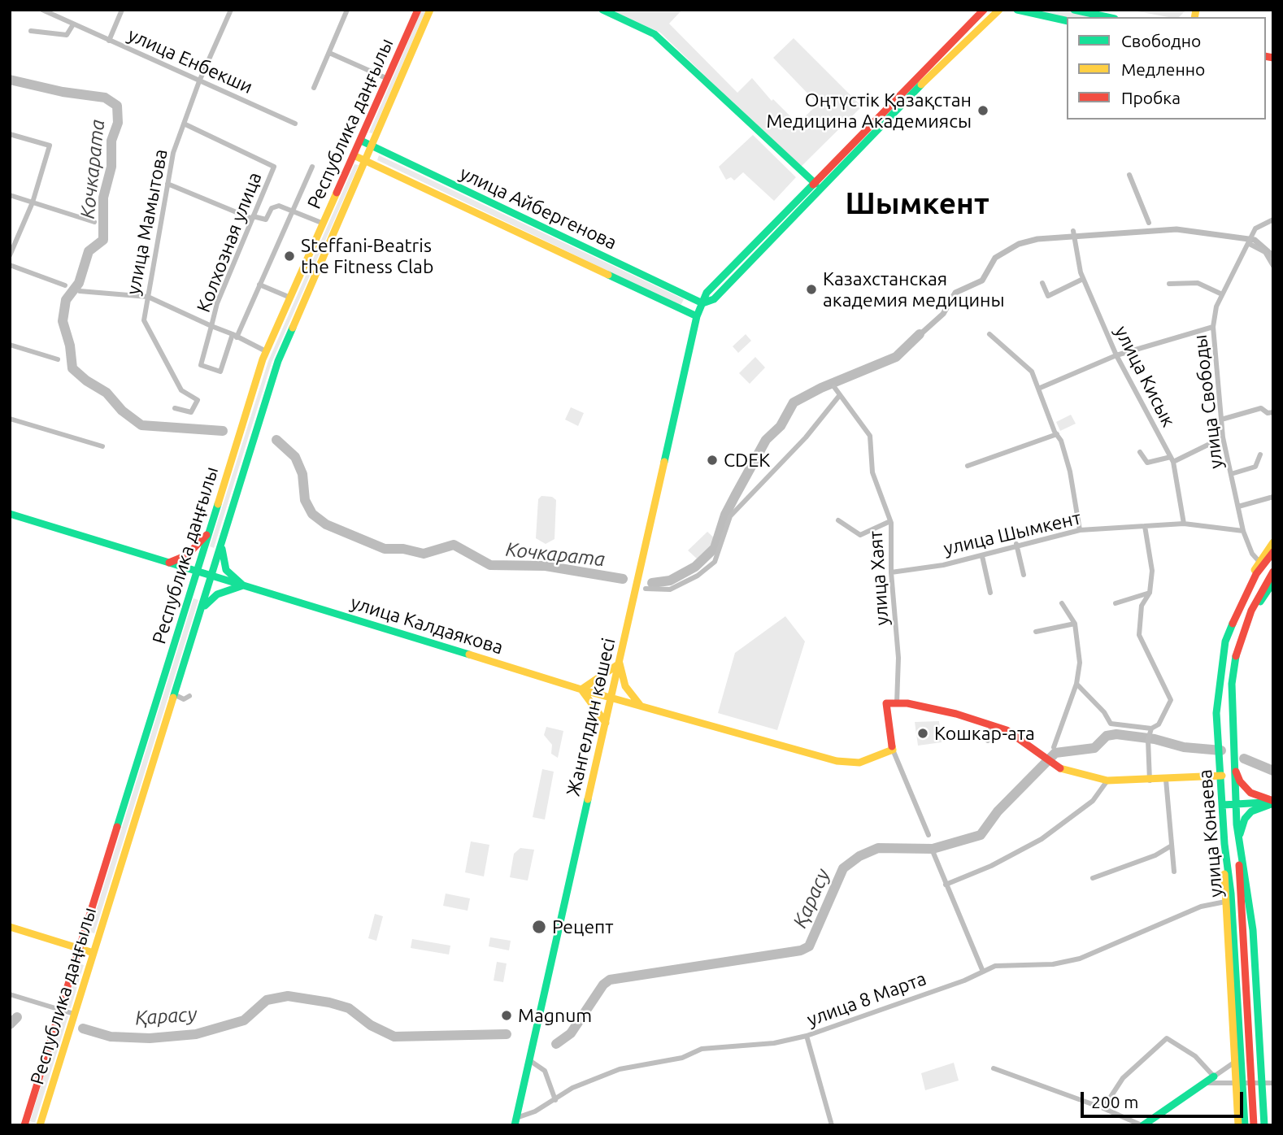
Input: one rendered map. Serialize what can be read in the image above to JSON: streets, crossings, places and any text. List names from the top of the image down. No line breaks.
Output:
{"streets":{"main road":["Республика даңғылы","улица Айбергенова","улица Калдаякова","Жангелдин көшесі","улица Конаева"],"street":["улица Енбекши","улица Мамытова","Колхозная улица","улица Кисык","улица Свободы","улица Шымкент","улица Хаят","улица 8 Марта"]},"crossings":[["улица Енбекши","улица Мамытова"],["Республика даңғылы","улица Айбергенова"],["Республика даңғылы","улица Калдаякова"],["улица Айбергенова","Жангелдин көшесі"],["улица Мамытова","Колхозная улица"],["улица Кисык","улица Шымкент"],["улица Свободы","улица Шымкент"],["улица Шымкент","улица Хаят"],["улица Калдаякова","Жангелдин көшесі"],["Жангелдин көшесі","улица 8 Марта"]],"districts":["Шымкент"],"water":["Кочкарата","Қарасу"],"places":["Оңтүстік Қазақстан Медицина Академиясы","Steffani-Beatris the Fitness Clab","Казахстанская академия медицины","CDEK","Кошкар-ата","Рецепт","Magnum"],"legend":["Свободно","Медленно","Пробка"],"scale_bar":"200 m"}
